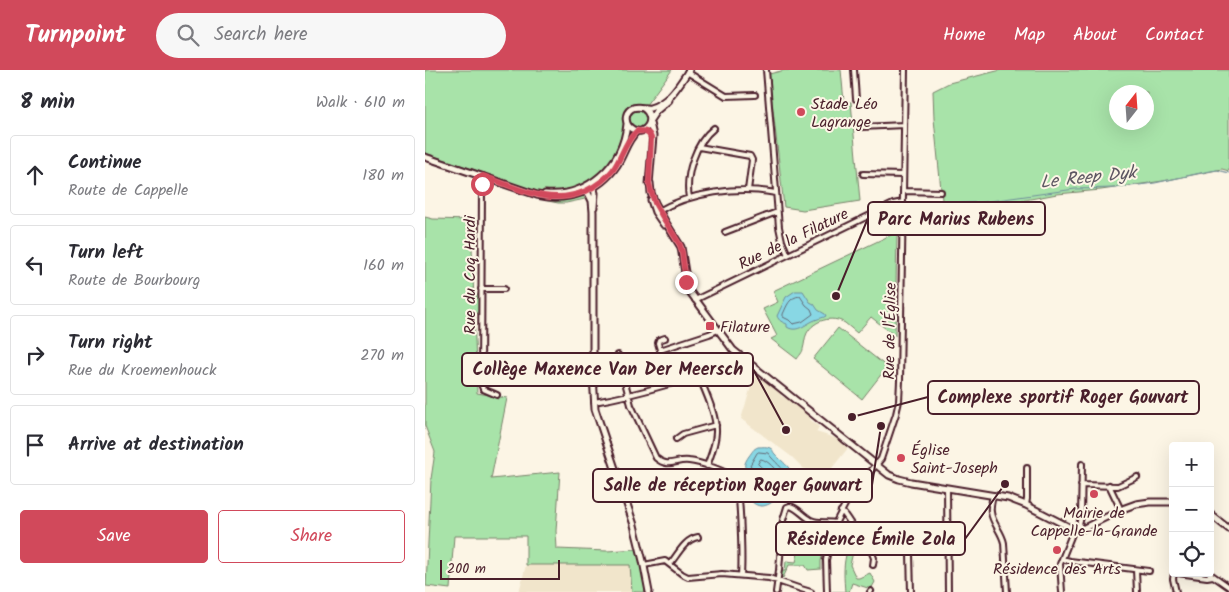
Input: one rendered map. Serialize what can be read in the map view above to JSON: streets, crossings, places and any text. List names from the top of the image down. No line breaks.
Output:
{"streets":{"street":["Rue de la Filature","Rue du Coq Hardi","Rue de l'Église"]},"crossings":[["Rue de la Filature","Rue de l'Église"]],"water":["Le Reep Dyk"],"places":{"other":["Stade Léo Lagrange","Parc Marius Rubens","Complexe sportif Roger Gouvart","Salle de réception Roger Gouvart","Collège Maxence Van Der Meersch","Église Saint-Joseph","Résidence Émile Zola","Mairie de Cappelle-la-Grande","Résidence des Arts"],"transit":["Filature"]},"scale_bar":"200 m","north":"top","page":{"header":"Turnpoint","search":"Search here","nav":["Home","Map","About","Contact"],"heading":["8 min","Walk · 610 m"],"list":[["Continue","Route de Cappelle","180 m"],["Turn left","Route de Bourbourg","160 m"],["Turn right","Rue du Kroemenhouck","270 m"],"Arrive at destination"],"map_buttons":["+","−"],"buttons":["Save","Share"],"scale":"200 m"}}
